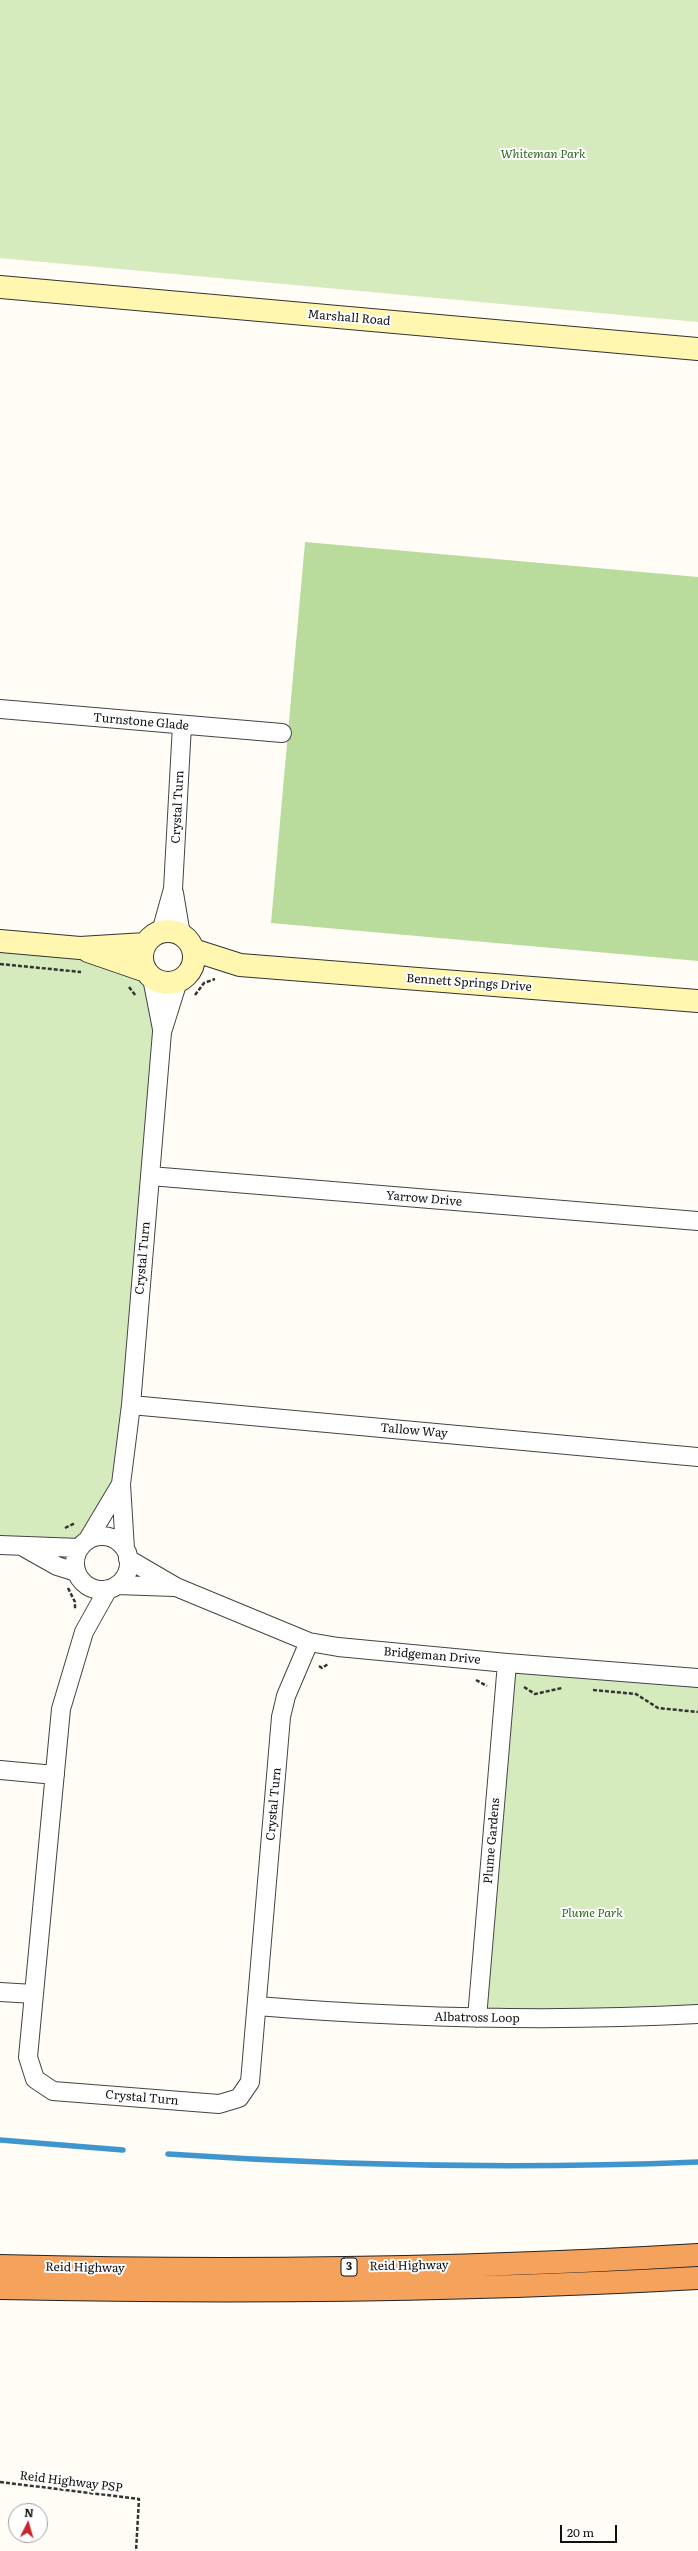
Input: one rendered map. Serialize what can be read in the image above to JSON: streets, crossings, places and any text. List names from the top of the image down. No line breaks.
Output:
{"streets":{"highway":["Reid Highway","3"],"street":["Marshall Road","Turnstone Glade","Crystal Turn","Bennett Springs Drive","Yarrow Drive","Tallow Way","Bridgeman Drive","Plume Gardens","Albatross Loop"],"path":["Reid Highway PSP"]},"crossings":[["Turnstone Glade","Crystal Turn"],["Crystal Turn","Bennett Springs Drive"],["Crystal Turn","Yarrow Drive"],["Crystal Turn","Tallow Way"],["Crystal Turn","Bridgeman Drive"],["Crystal Turn","Albatross Loop"],["Bridgeman Drive","Plume Gardens"],["Plume Gardens","Albatross Loop"]],"parks":["Whiteman Park","Plume Park"],"scale_bar":"20 m","north":"top"}
